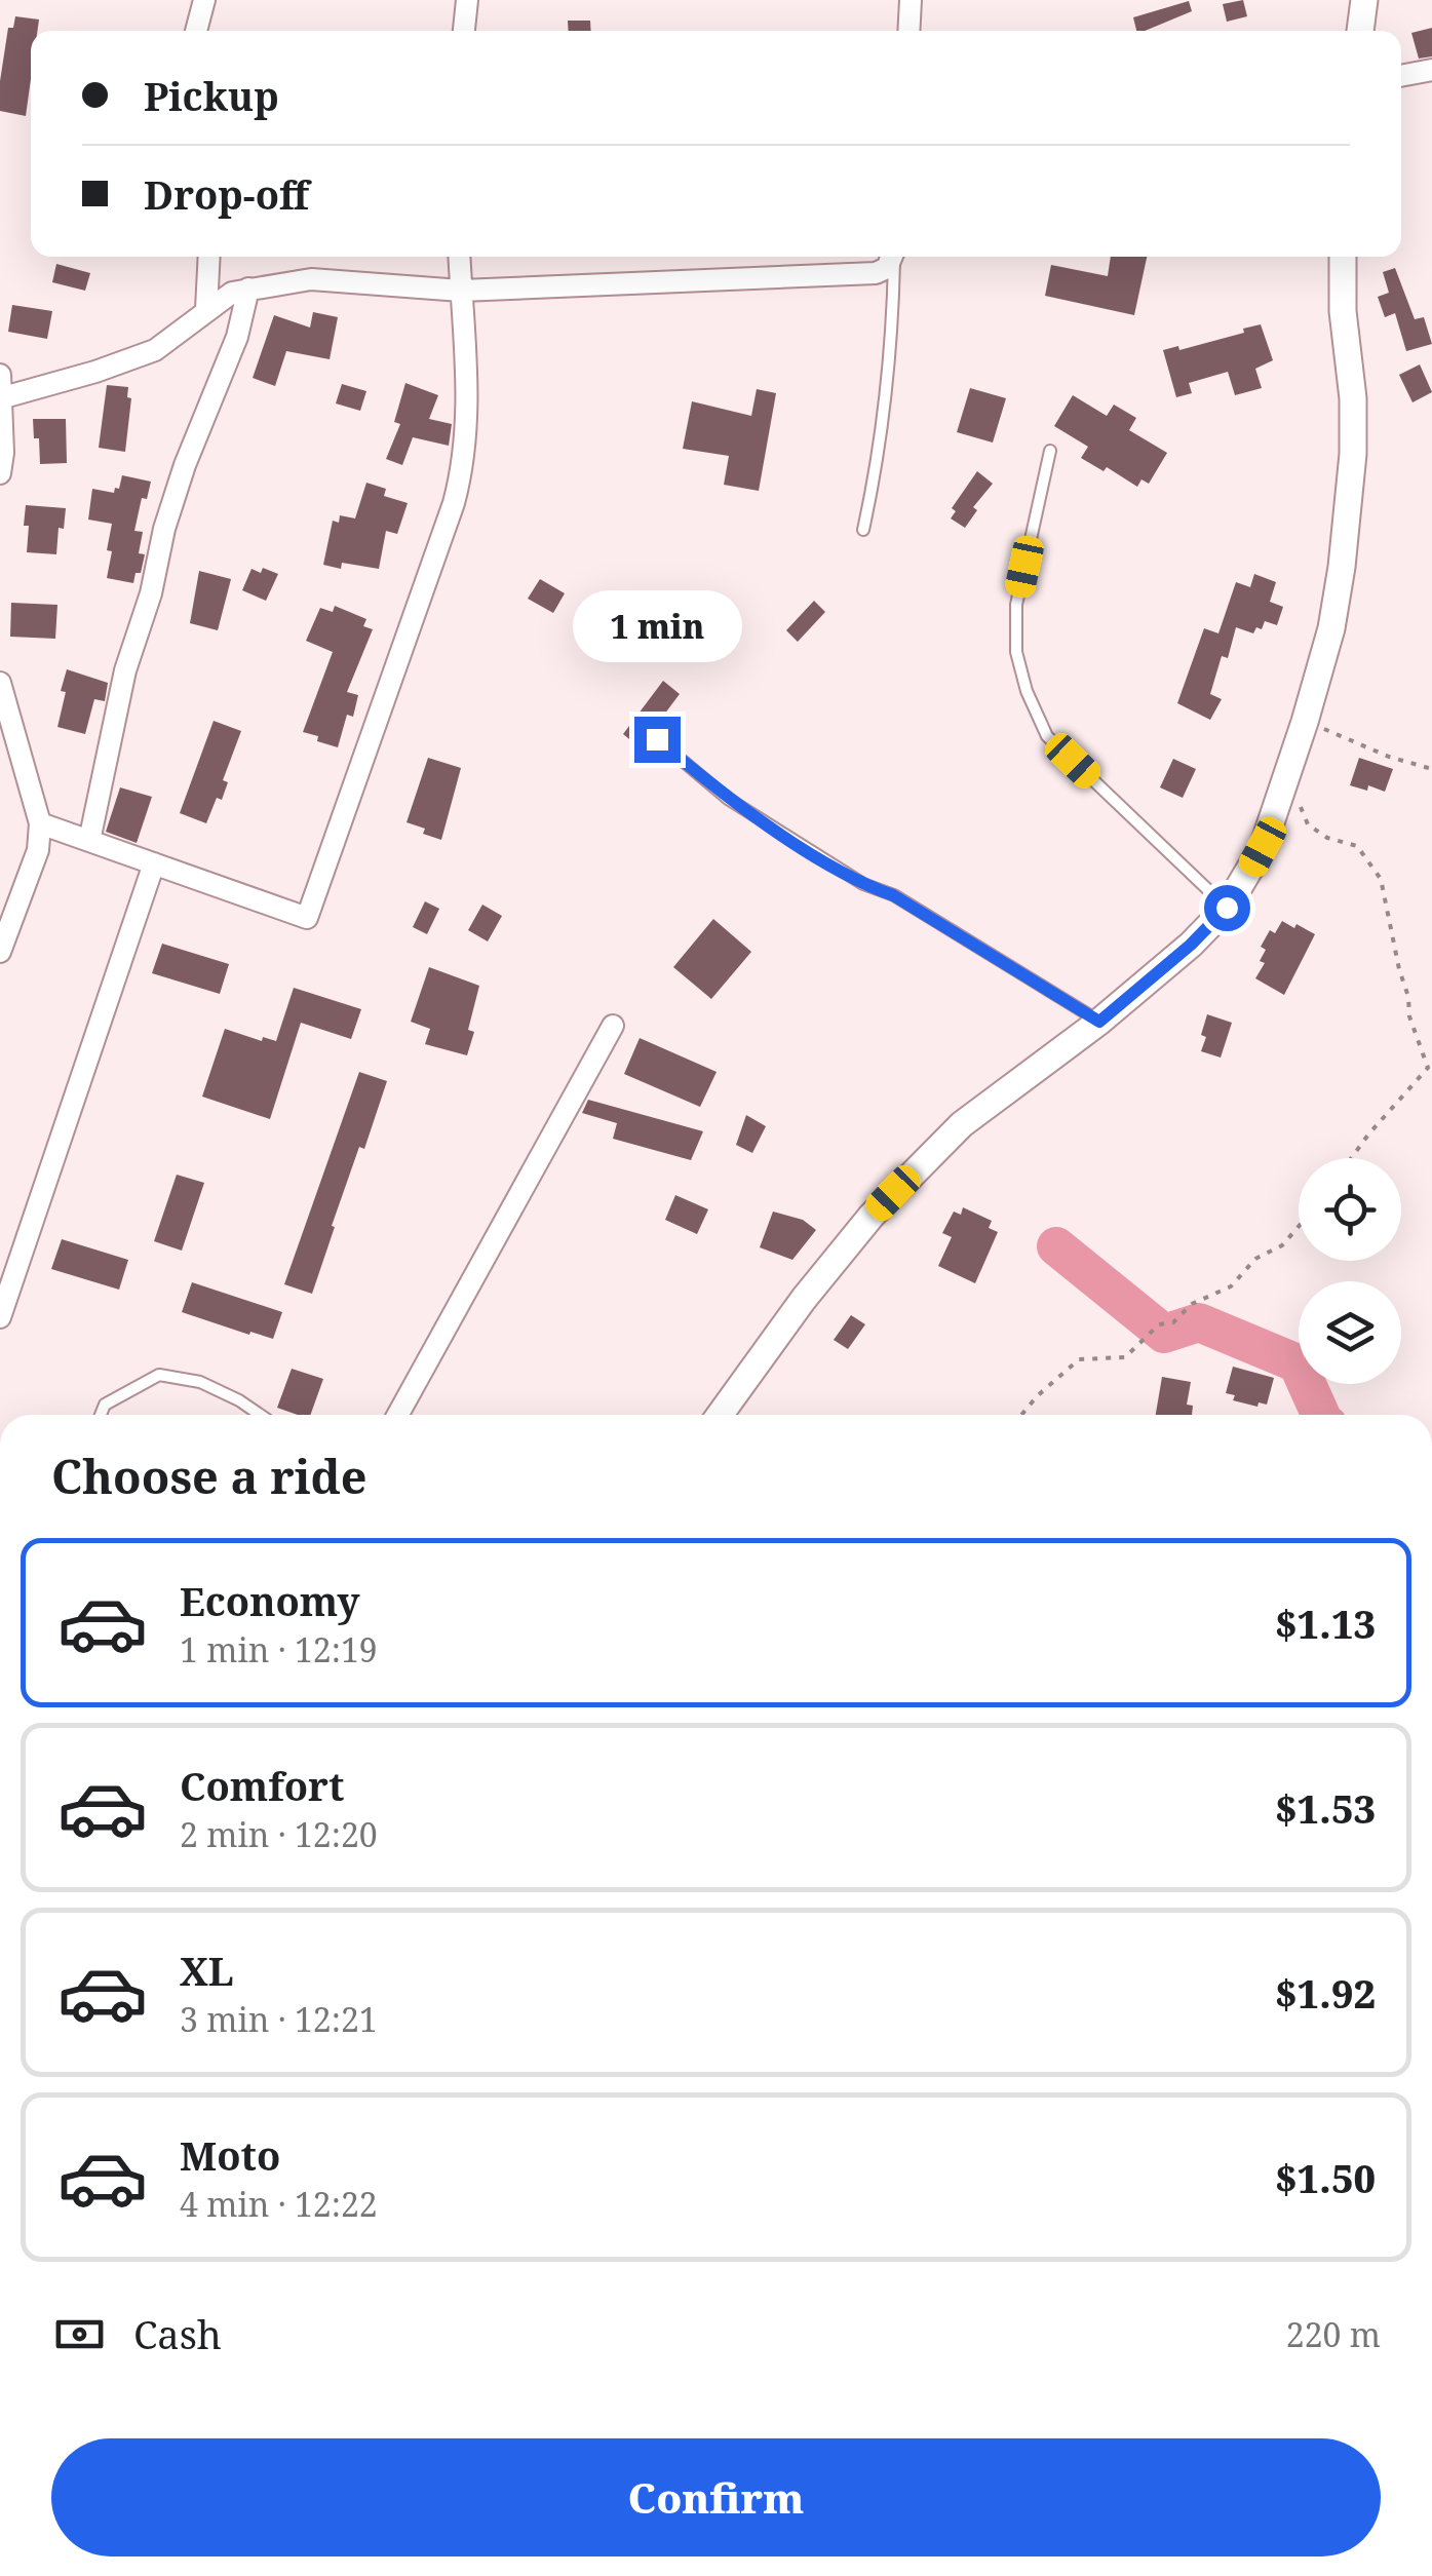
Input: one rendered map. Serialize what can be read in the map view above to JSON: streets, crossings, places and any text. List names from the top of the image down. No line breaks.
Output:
{"page":{"banner":["Pickup","Drop-off"],"bubble":"1 min","heading":"Choose a ride","list":[{"name":"Economy","note":"1 min · 12:19","value":"$1.13"},{"name":"Comfort","note":"2 min · 12:20","value":"$1.53"},{"name":"XL","note":"3 min · 12:21","value":"$1.92"},{"name":"Moto","note":"4 min · 12:22","value":"$1.50"}],"pay":["Cash","220 m"],"buttons":"Confirm"}}
